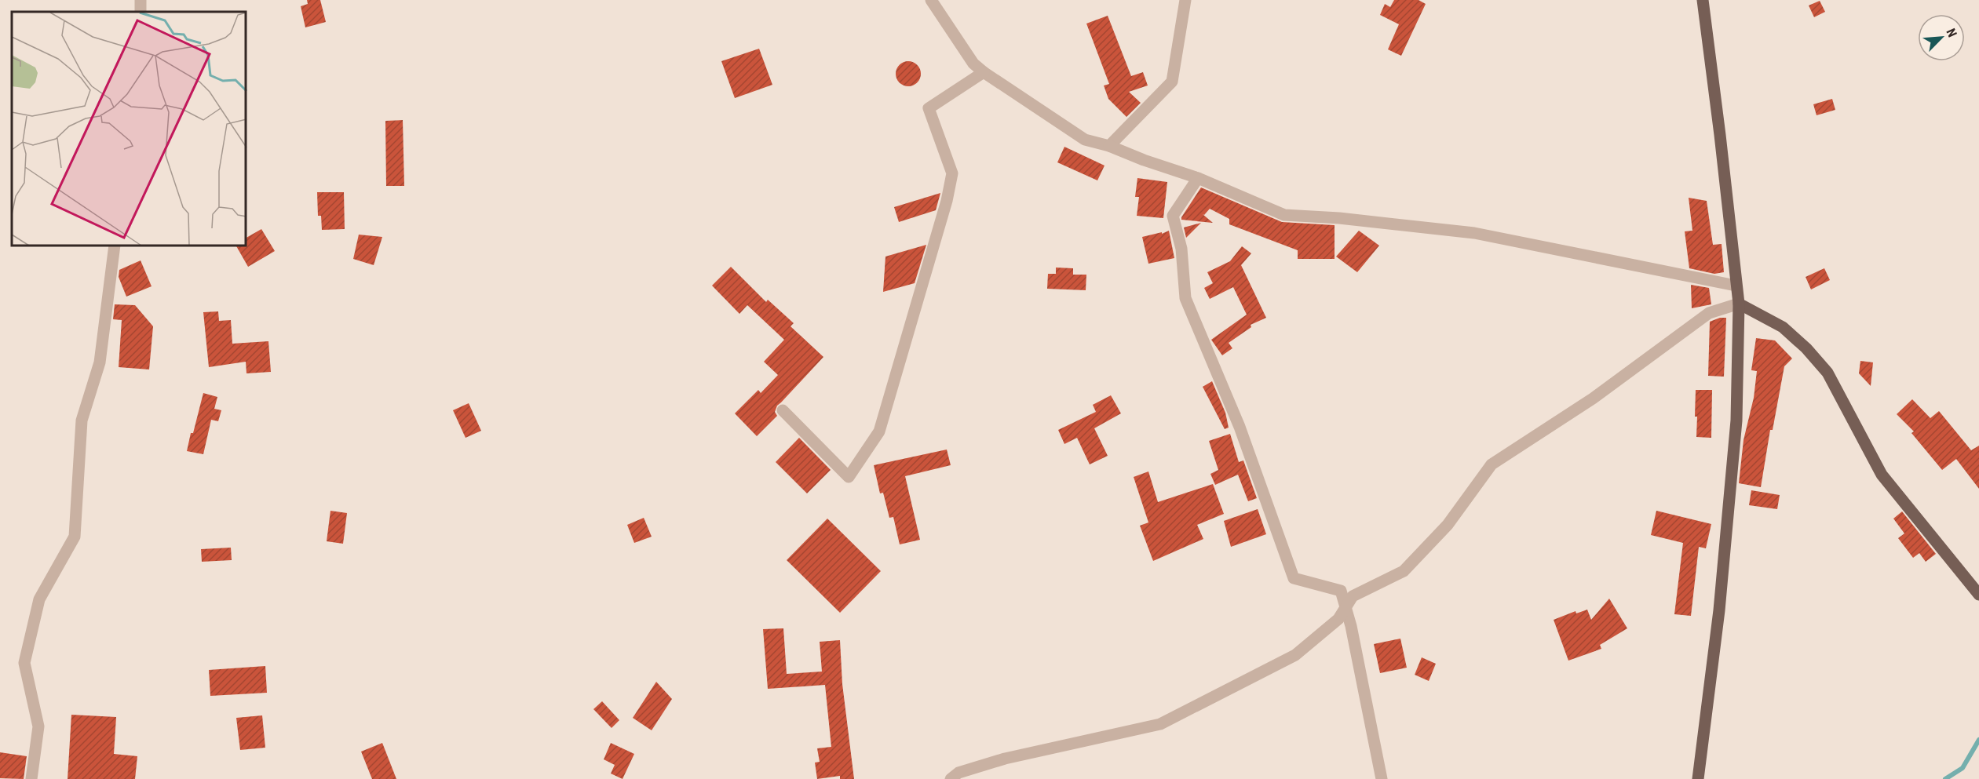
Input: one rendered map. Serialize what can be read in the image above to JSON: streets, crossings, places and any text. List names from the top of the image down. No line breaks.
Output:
{"north":"top right"}
